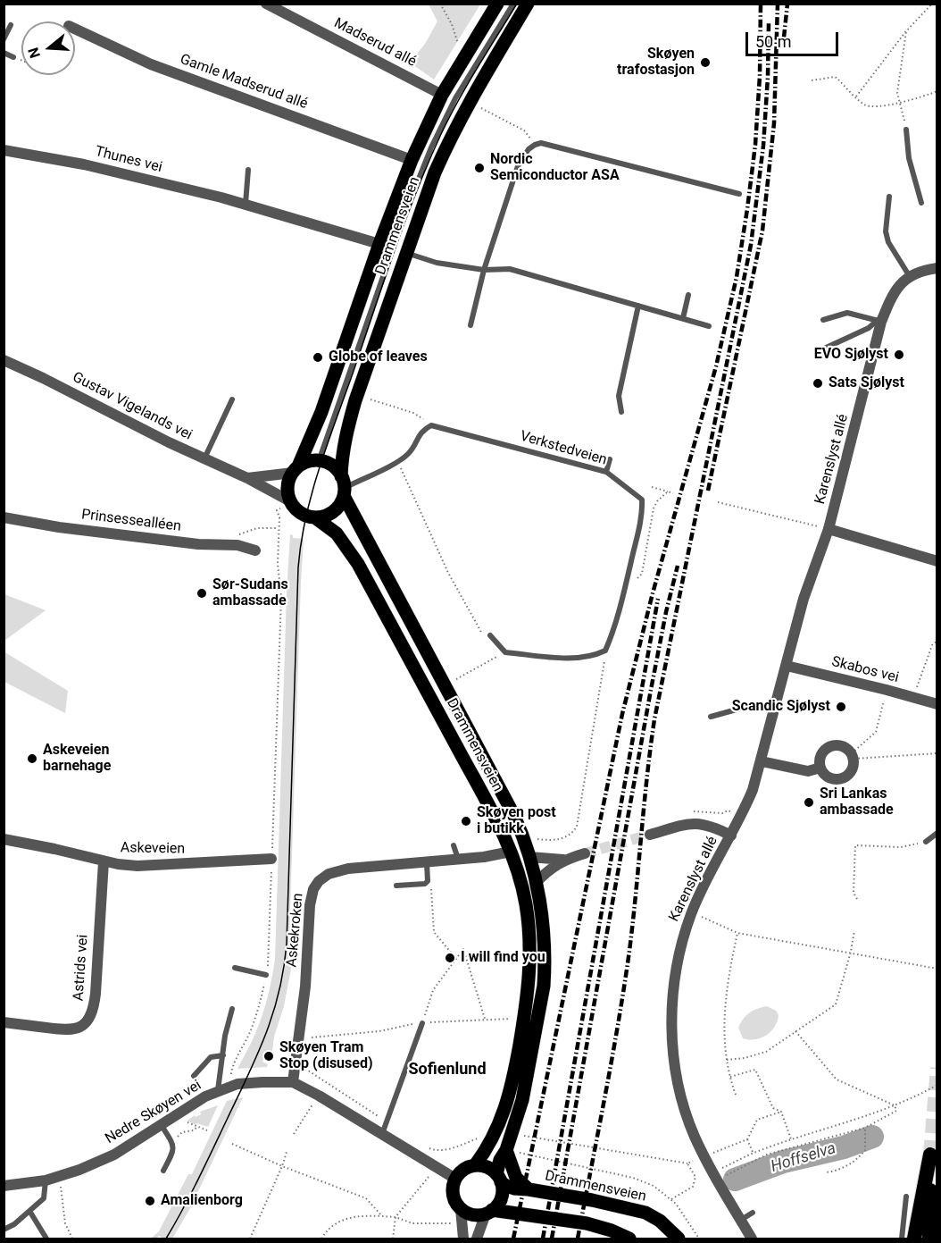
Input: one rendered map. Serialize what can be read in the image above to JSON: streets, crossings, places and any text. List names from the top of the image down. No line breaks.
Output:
{"streets":{"main road":["Drammensveien"],"street":["Madserud allé","Gamle Madserud allé","Thunes vei","Gustav Vigelands vei","Karenslyst allé","Prinsessealléen","Skabos vei","Askeveien","Askekroken","Astrids vei","Nedre Skøyen vei"],"lane":["Verkstedveien"]},"crossings":[["Madserud allé","Drammensveien"],["Gamle Madserud allé","Drammensveien"],["Thunes vei","Drammensveien"],["Drammensveien","Gustav Vigelands vei"],["Drammensveien","Askekroken"],["Drammensveien","Nedre Skøyen vei"],["Karenslyst allé","Skabos vei"],["Askeveien","Astrids vei"],["Askekroken","Nedre Skøyen vei"]],"districts":["Sofienlund"],"water":["Hoffselva"],"places":["Skøyen trafostasjon","Nordic Semiconductor ASA","EVO Sjølyst","Globe of leaves","Sats Sjølyst","Sør-Sudans ambassade","Scandic Sjølyst","Askeveien barnehage","Sri Lankas ambassade","Skøyen post i butikk","I will find you","Skøyen Tram Stop (disused)","Amalienborg"],"scale_bar":"50 m","north":"left"}
